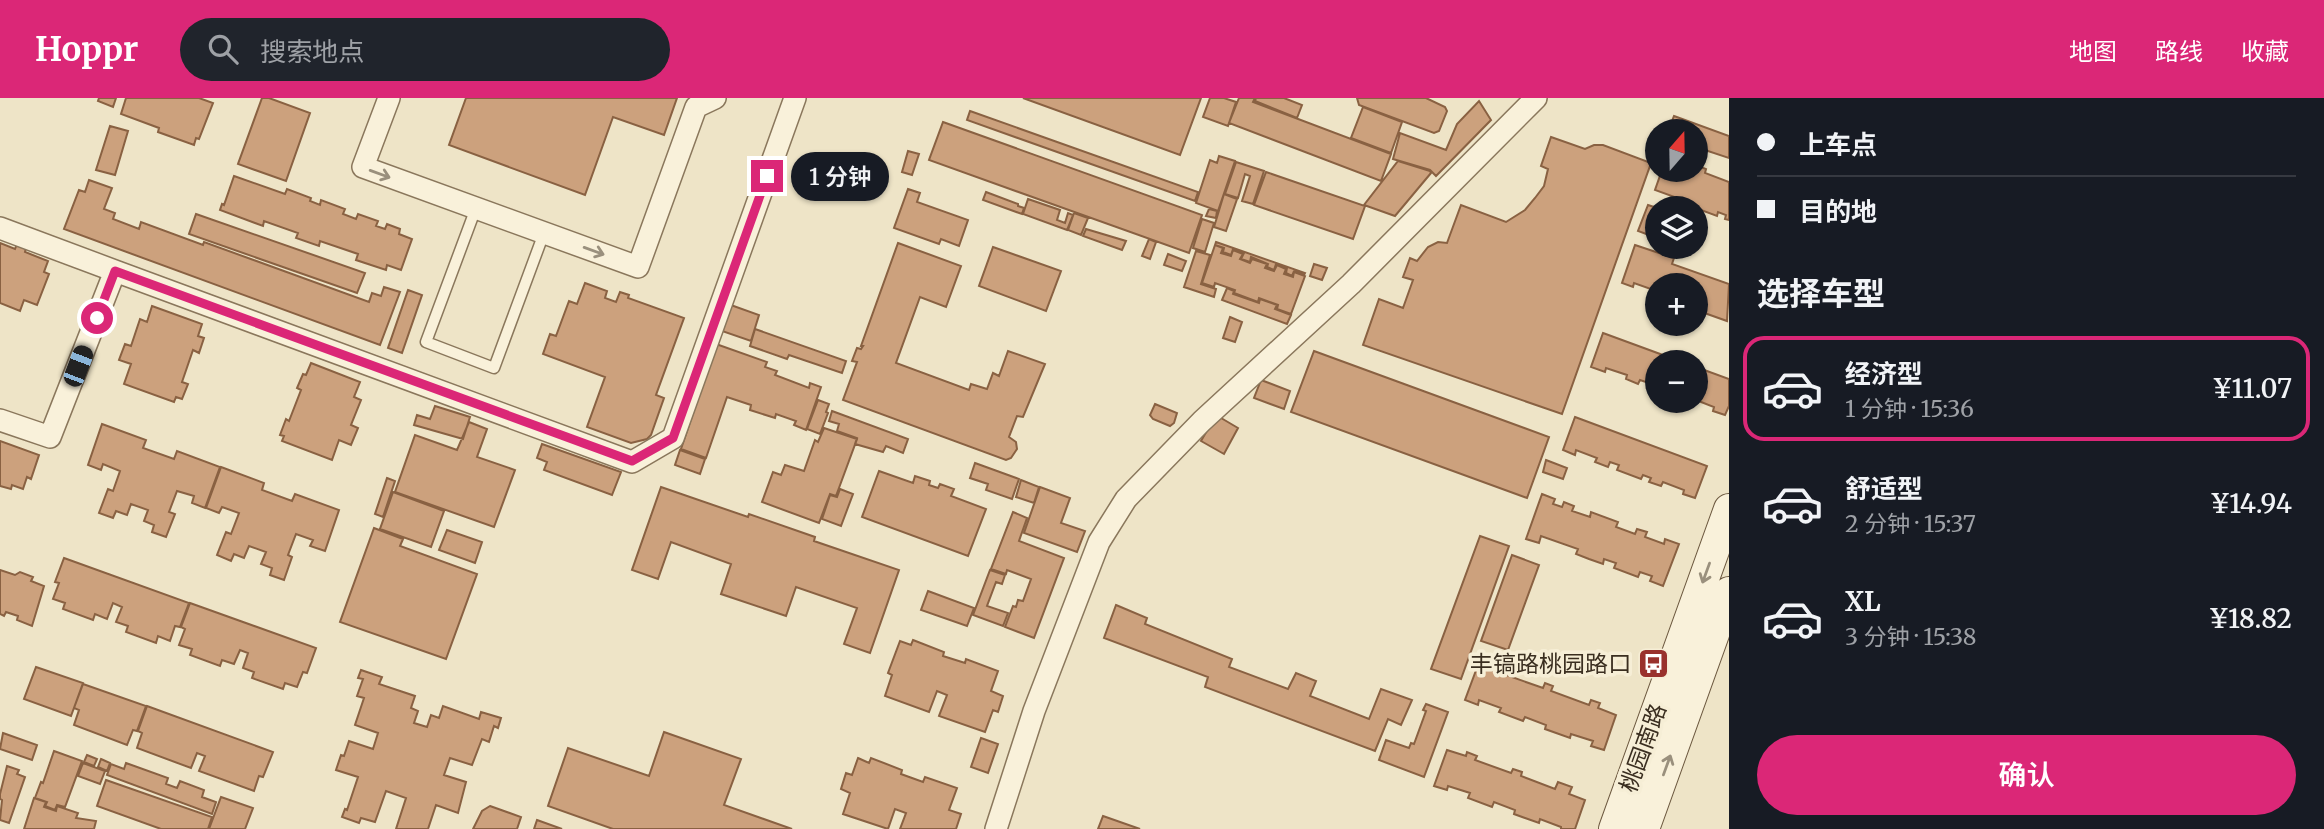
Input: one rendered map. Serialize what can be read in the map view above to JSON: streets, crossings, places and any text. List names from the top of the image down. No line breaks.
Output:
{"streets":{"main road":["桃园南路"]},"places":{"bus stop":["丰镐路桃园路口"]},"north":"top","page":{"header":"Hoppr","search":"搜索地点","nav":["地图","路线","收藏"],"banner":["上车点","目的地"],"map_buttons":["+","−"],"bubble":"1 分钟","heading":"选择车型","list":[{"name":"经济型","note":"1 分钟 · 15:36","value":"¥11.07"},{"name":"舒适型","note":"2 分钟 · 15:37","value":"¥14.94"},{"name":"XL","note":"3 分钟 · 15:38","value":"¥18.82"}],"buttons":"确认"}}
